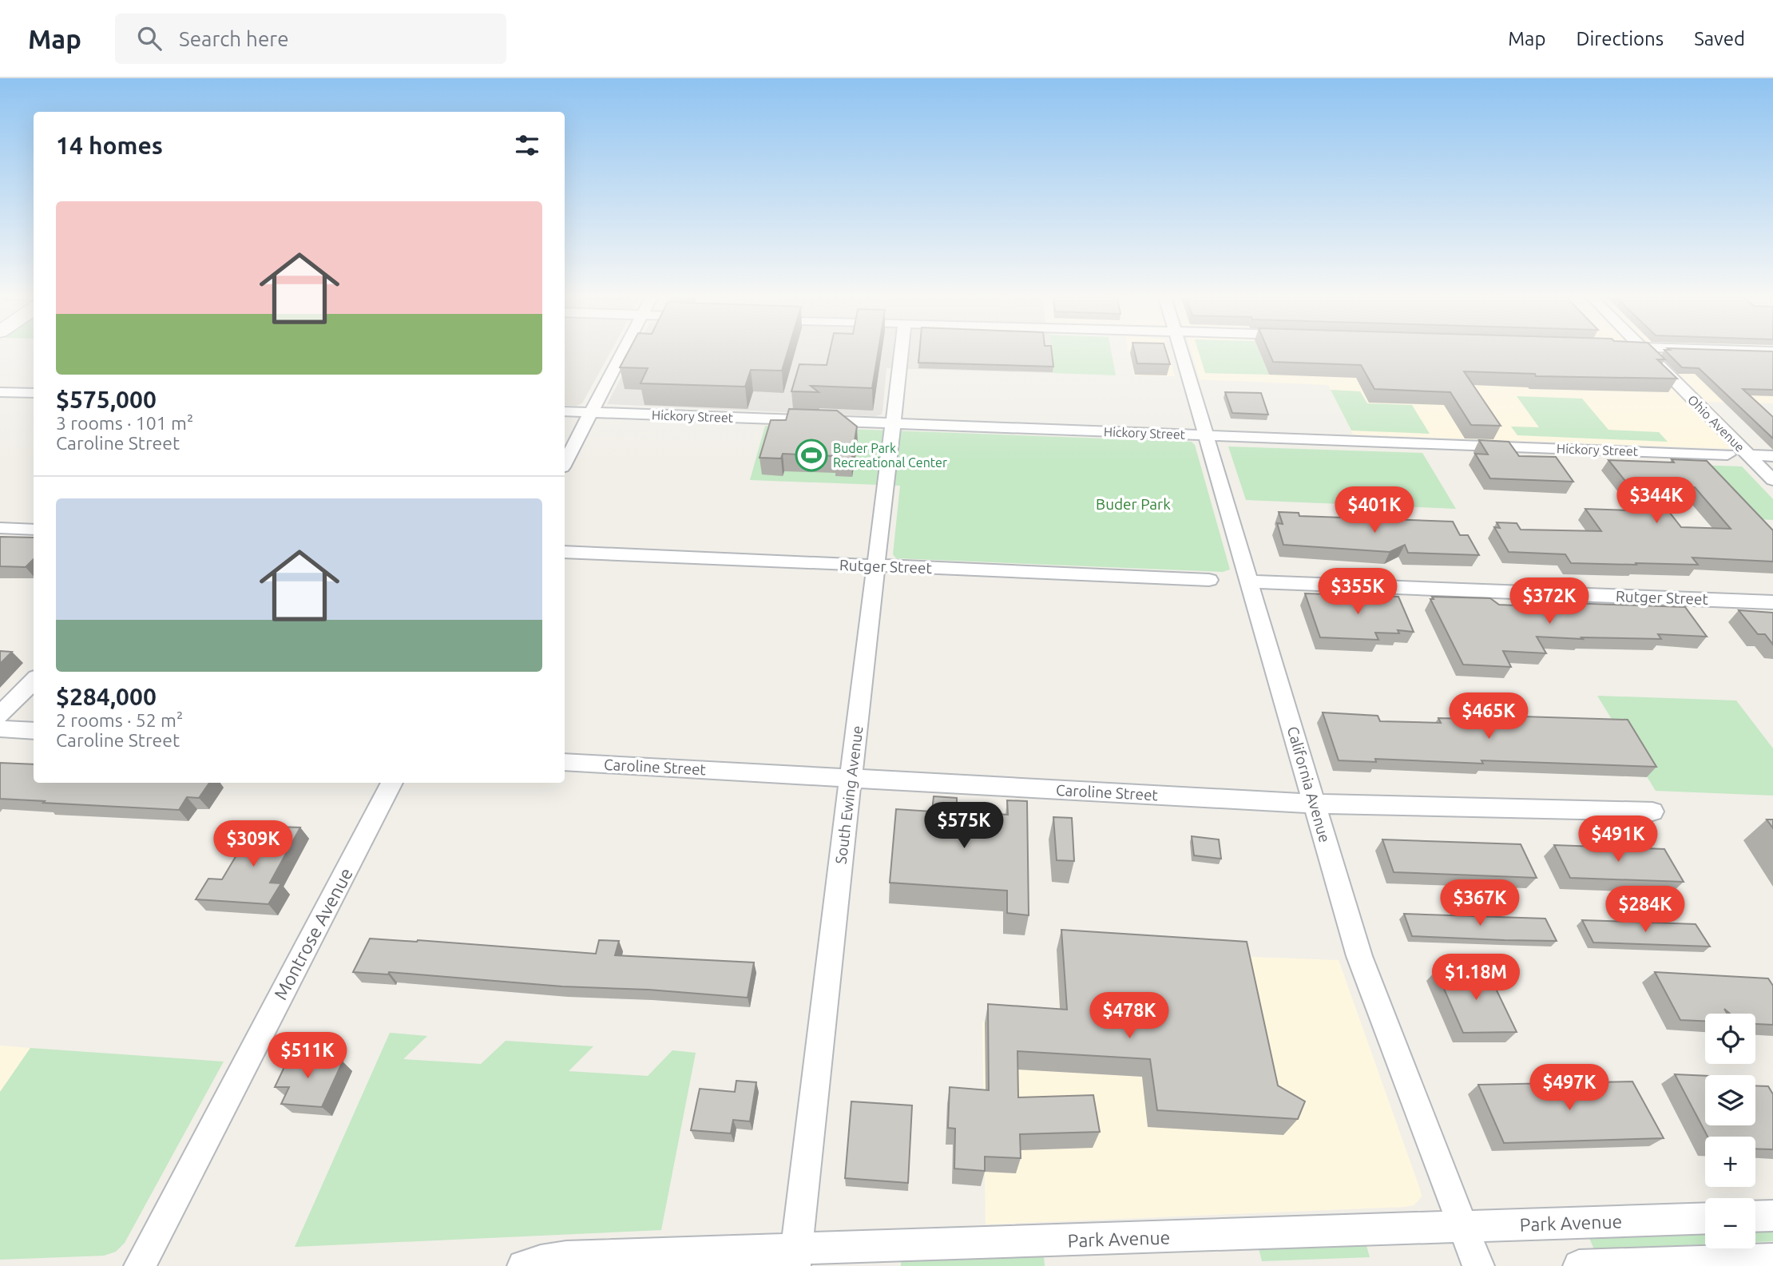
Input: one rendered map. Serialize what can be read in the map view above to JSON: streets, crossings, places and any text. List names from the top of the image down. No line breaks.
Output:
{"streets":{"street":["Hickory Street","Ohio Avenue","Rutger Street","Caroline Street","California Avenue","South Ewing Avenue","Montrose Avenue","Park Avenue"]},"crossings":[["Hickory Street","California Avenue"],["Hickory Street","South Ewing Avenue"],["Rutger Street","California Avenue"],["Rutger Street","South Ewing Avenue"],["Caroline Street","California Avenue"],["Caroline Street","South Ewing Avenue"],["California Avenue","Park Avenue"],["South Ewing Avenue","Park Avenue"]],"parks":["Buder Park"],"places":{"sports":["Buder Park Recreational Center"]},"page":{"header":"Map","search":"Search here","nav":["Map","Directions","Saved"],"heading":"14 homes","list":[{"name":"$575,000","note":"3 rooms · 101 m² · Caroline Street"},{"name":"$284,000","note":"2 rooms · 52 m² · Caroline Street"}],"price":["$344K","$401K","$355K","$372K","$465K","$575K","$491K","$309K","$367K","$284K","$1.18M","$478K","$511K","$497K"],"map_buttons":["+","−"]}}
